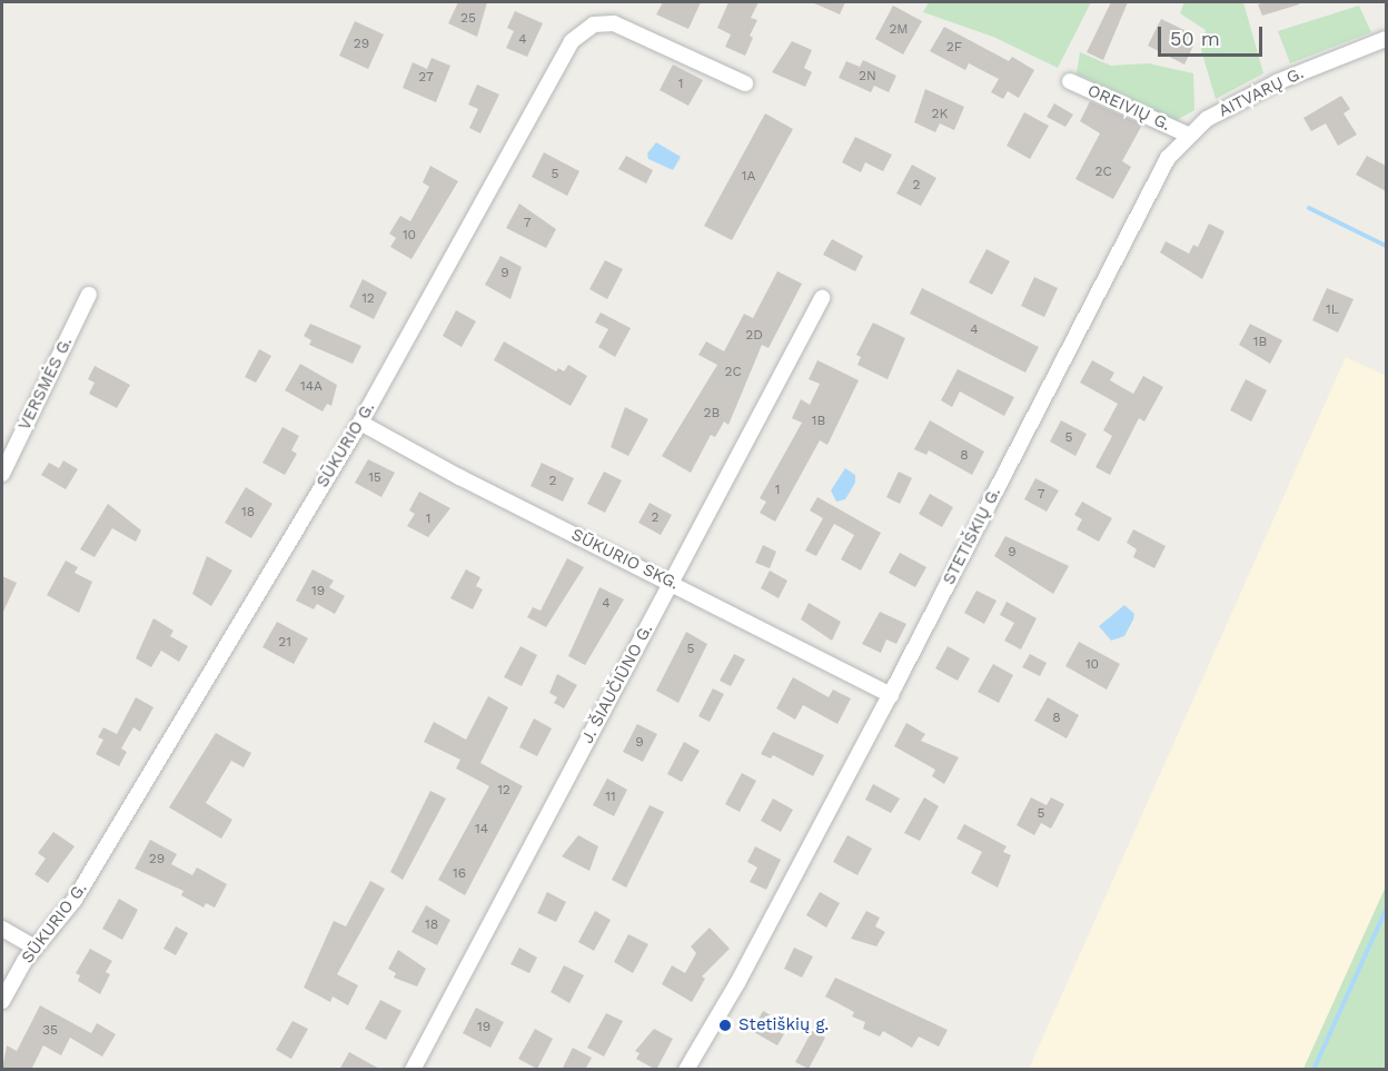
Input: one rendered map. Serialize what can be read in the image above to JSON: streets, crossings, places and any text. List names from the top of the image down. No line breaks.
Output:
{"streets":{"street":["AITVARŲ G.","OREIVIŲ G.","VERSMĖS G.","SŪKURIO G.","STETIŠKIŲ G.","SŪKURIO SKG.","J. ŠIAUČIŪNO G."]},"crossings":[["AITVARŲ G.","OREIVIŲ G."],["AITVARŲ G.","STETIŠKIŲ G."],["SŪKURIO G.","SŪKURIO SKG."],["STETIŠKIŲ G.","SŪKURIO SKG."],["SŪKURIO SKG.","J. ŠIAUČIŪNO G."]],"places":["Stetiškių g."],"house_numbers":["25","2M","4","29","2F","2N","27","1","2K","2C","5","1A","2","7","10","9","12","1L","4","2D","1B","2C","14A","2B","1B","5","8","15","2","1","7","18","2","1","9","19","4","21","5","10","8","9","12","11","5","14","29","16","18","19","35"],"scale_bar":"50 m"}
